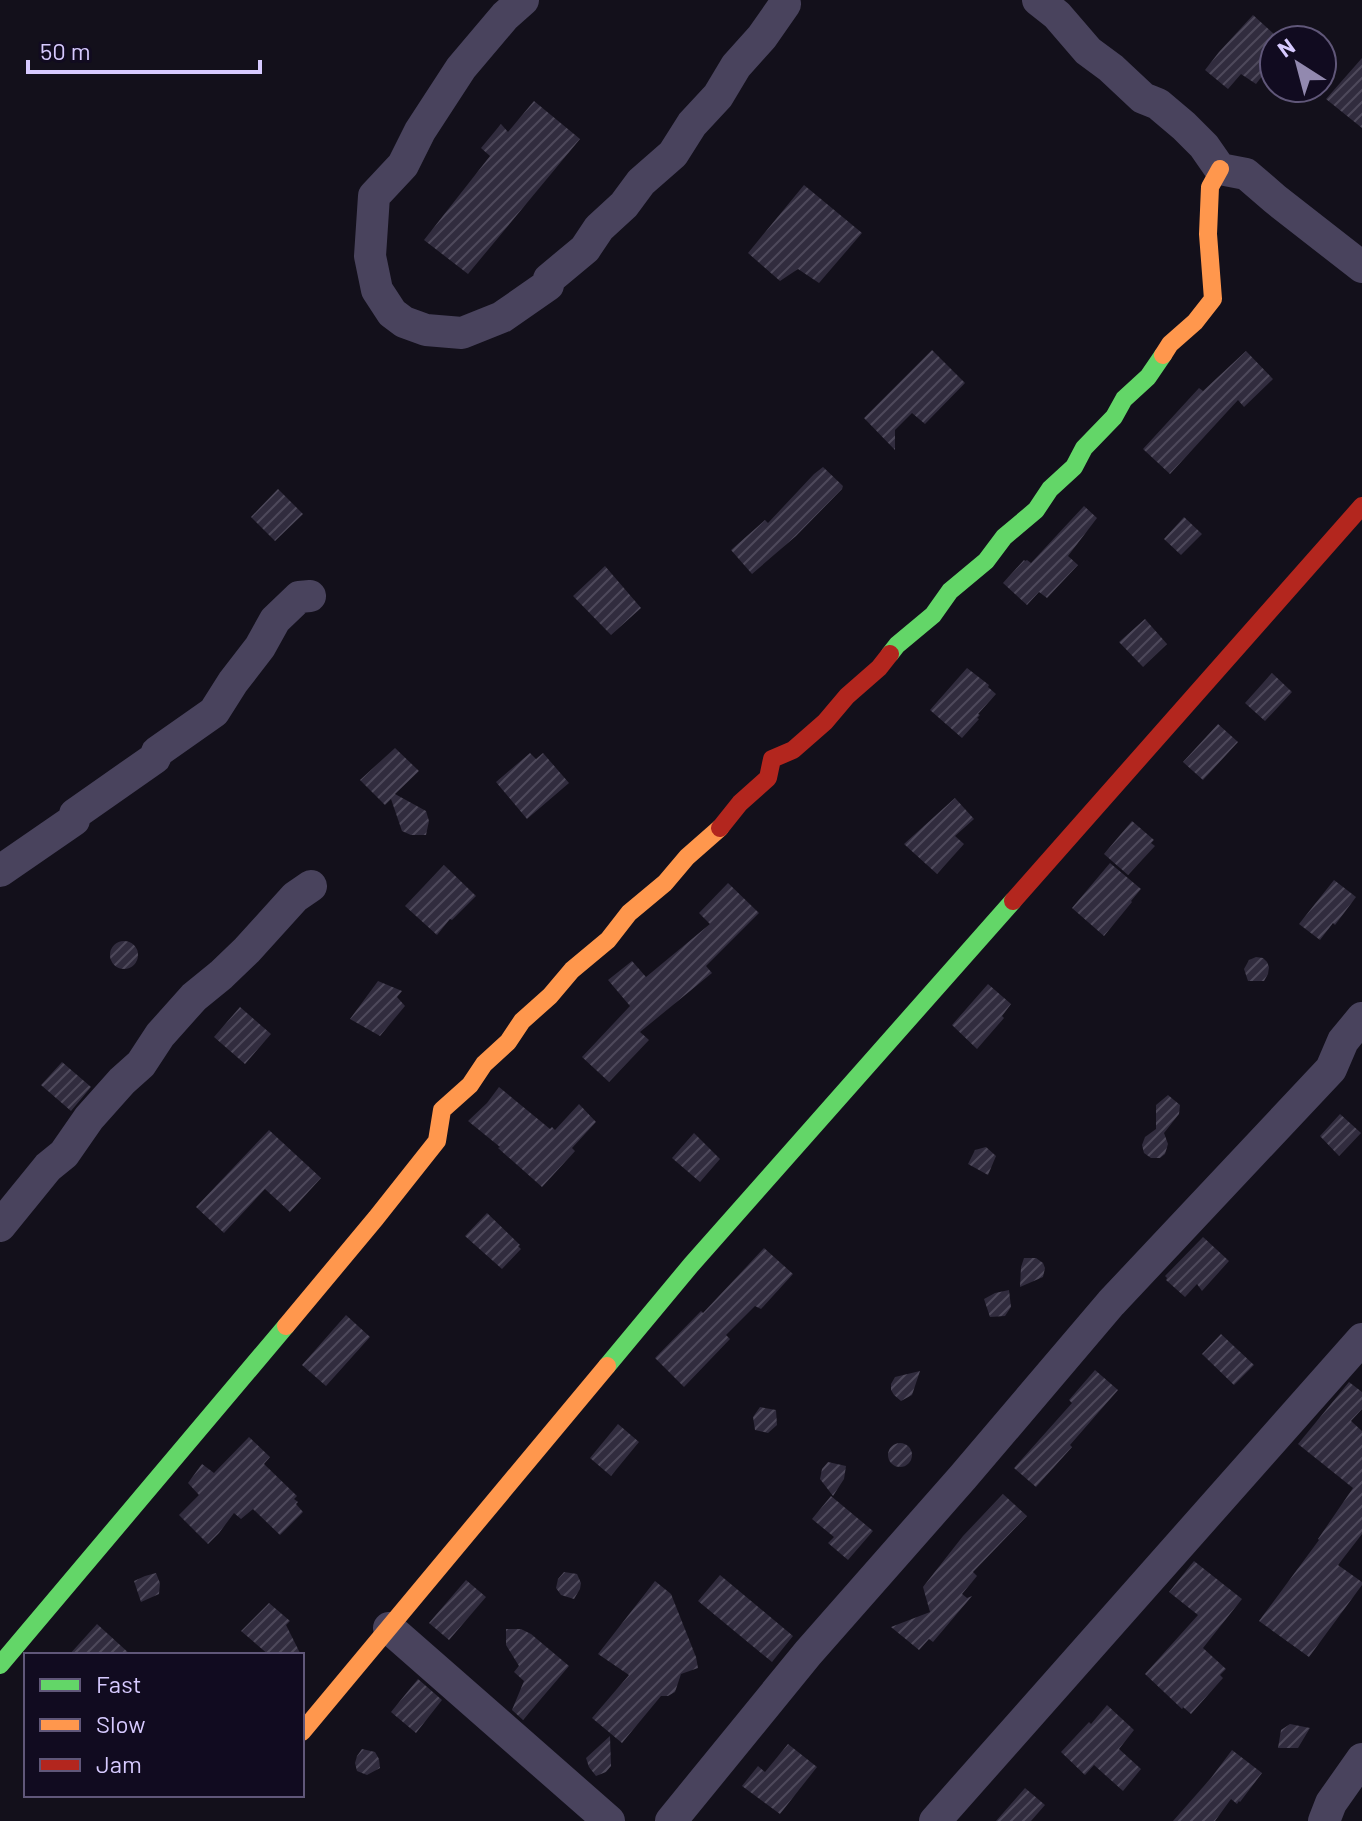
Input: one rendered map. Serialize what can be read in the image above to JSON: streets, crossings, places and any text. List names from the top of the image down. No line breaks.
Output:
{"legend":["Fast","Slow","Jam"],"scale_bar":"50 m","north":"top left"}
